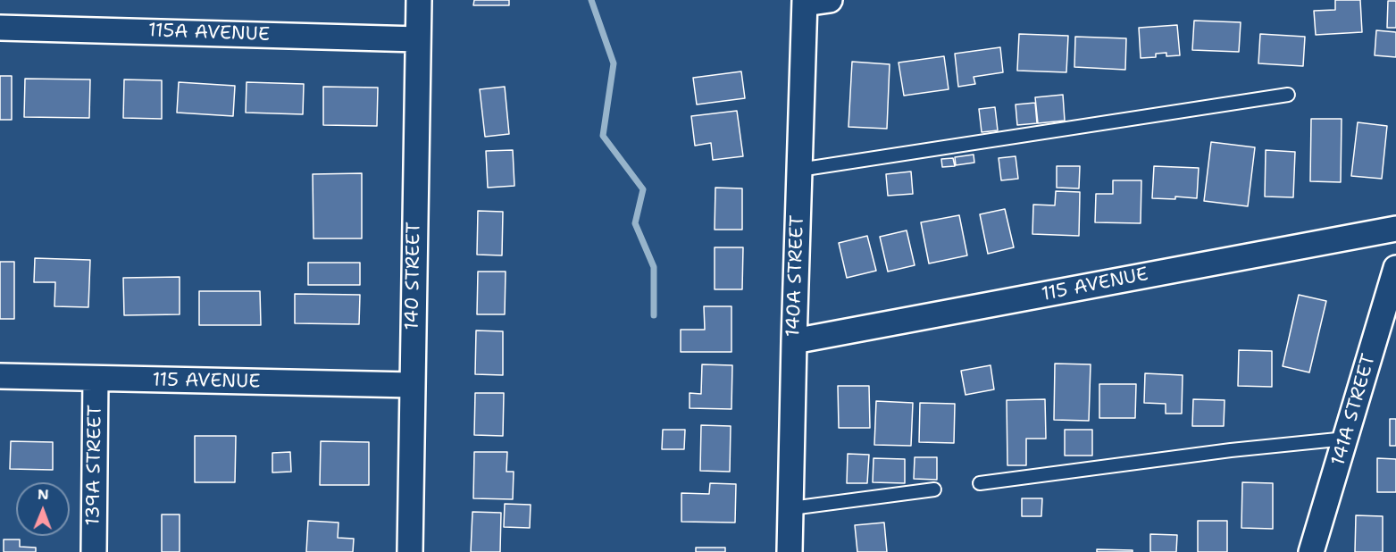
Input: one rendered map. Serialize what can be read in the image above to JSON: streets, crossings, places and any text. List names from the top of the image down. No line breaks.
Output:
{"streets":{"street":["115A AVENUE","140 STREET","140A STREET","115 AVENUE","141A STREET","139A STREET"]},"crossings":[["115A AVENUE","140 STREET"],["140 STREET","115 AVENUE"],["140A STREET","115 AVENUE"],["115 AVENUE","139A STREET"]],"north":"top"}
